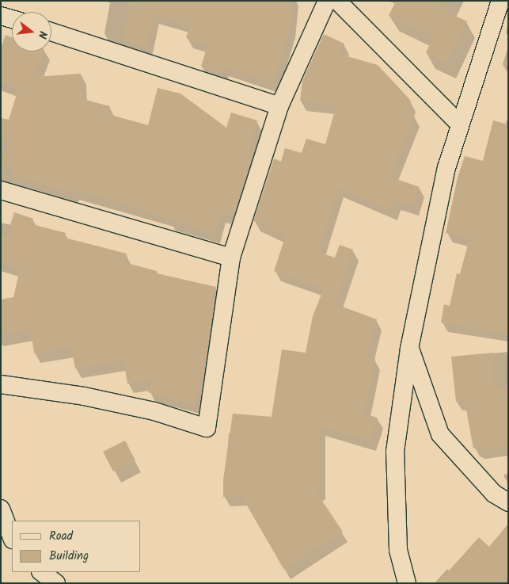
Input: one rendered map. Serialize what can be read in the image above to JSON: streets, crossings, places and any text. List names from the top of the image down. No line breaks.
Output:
{"legend":["Road","Building"],"north":"right"}
